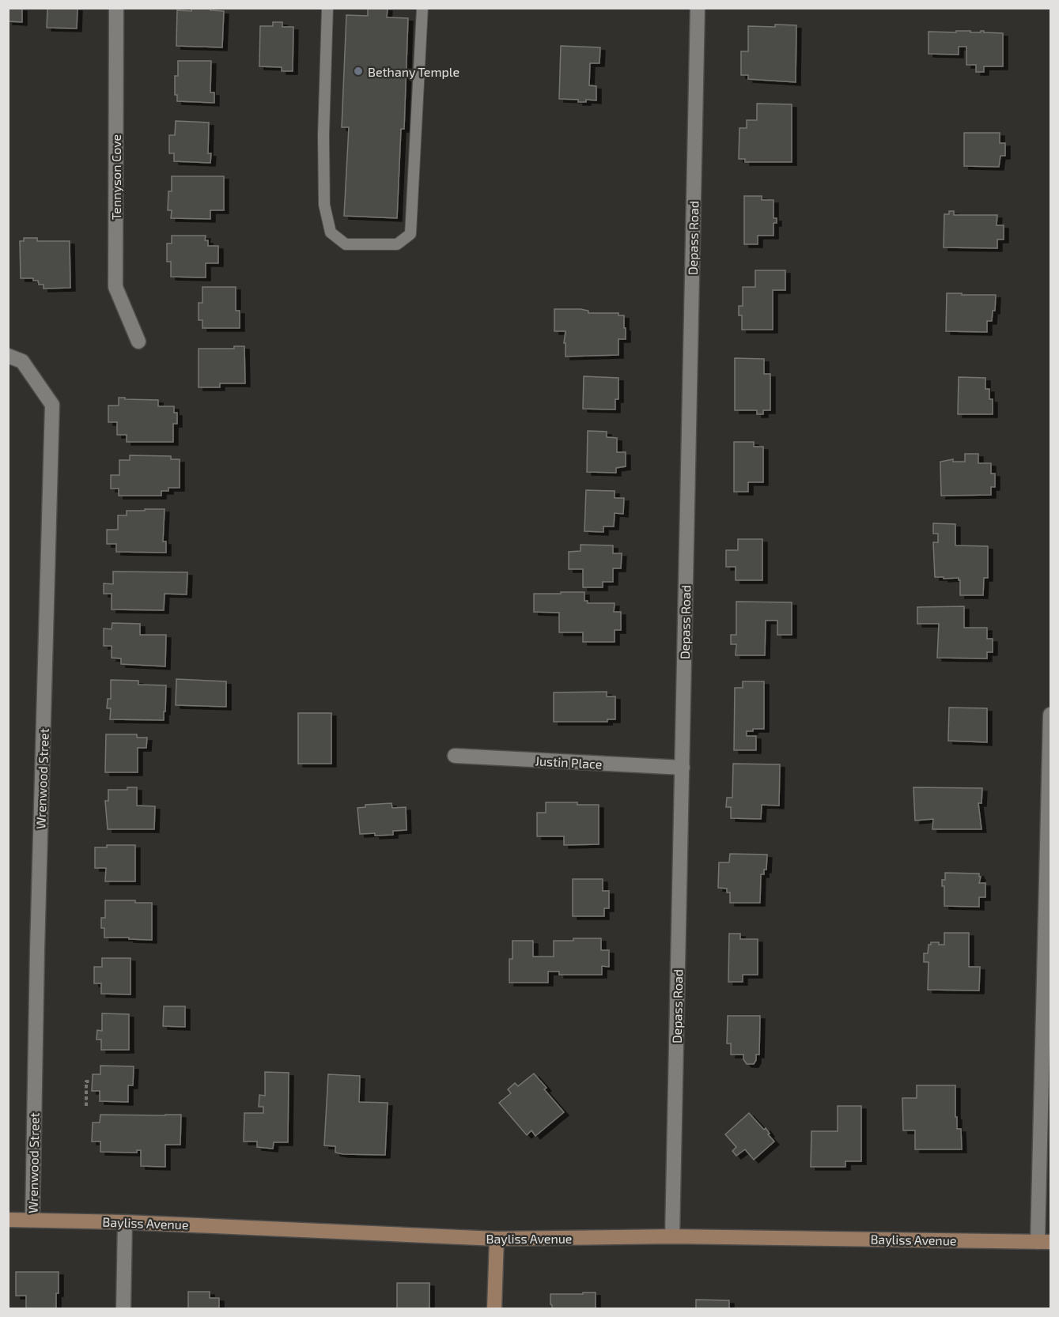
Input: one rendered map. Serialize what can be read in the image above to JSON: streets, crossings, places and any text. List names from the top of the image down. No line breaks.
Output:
{"streets":{"street":["Tennyson Cove","Depass Road","Justin Place","Wrenwood Street","Bayliss Avenue"]},"crossings":[["Depass Road","Justin Place"],["Depass Road","Bayliss Avenue"],["Wrenwood Street","Bayliss Avenue"]],"places":["Bethany Temple"]}
